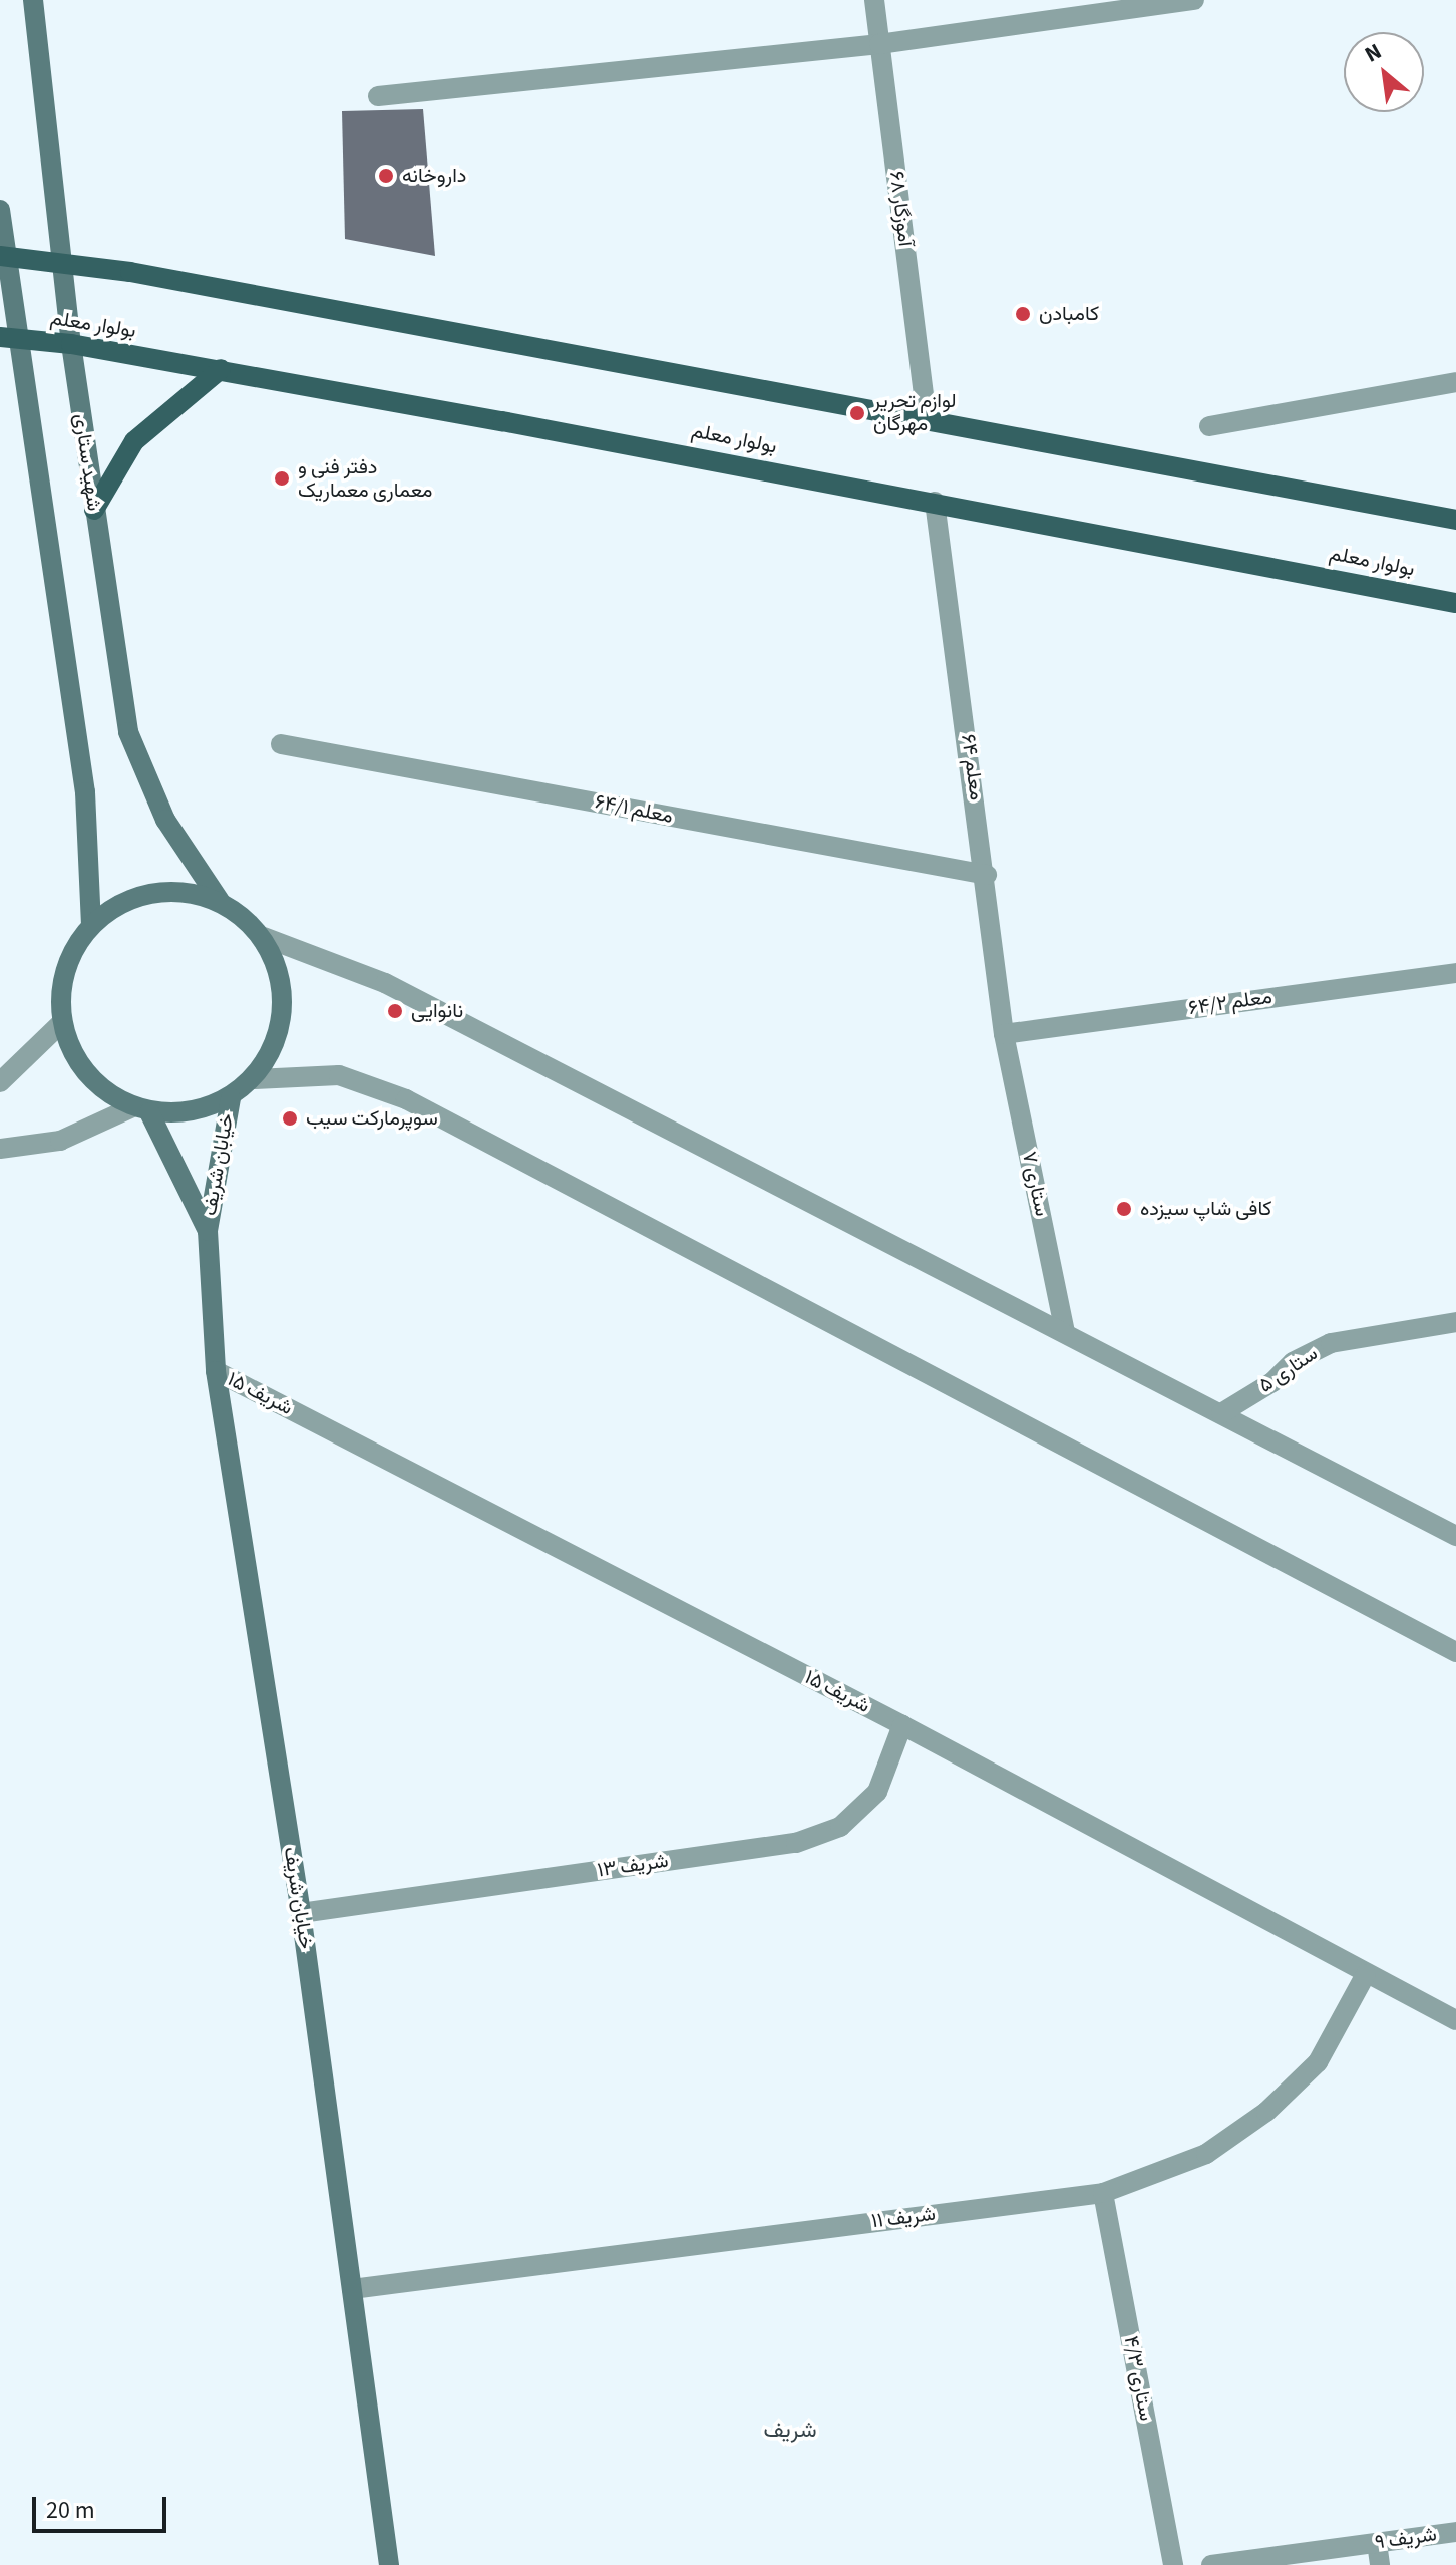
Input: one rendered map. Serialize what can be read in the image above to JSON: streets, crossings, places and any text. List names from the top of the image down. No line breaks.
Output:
{"streets":{"main road":["بولوار معلم"],"street":["آموزگار ۶۸","شهید ستاری","معلم ۶۴","معلم ۶۴/۱","معلم ۶۴/۲","خیابان شریف","ستاری ۷","ستاری ۵","شریف ۱۵","شریف ۱۳","شریف ۱۱","ستاری ۴/۳","شریف ۹"]},"crossings":[["بولوار معلم","شهید ستاری"],["بولوار معلم","معلم ۶۴"],["شهید ستاری","خیابان شریف"],["معلم ۶۴","معلم ۶۴/۱"],["معلم ۶۴","معلم ۶۴/۲"],["معلم ۶۴","ستاری ۷"],["معلم ۶۴/۲","ستاری ۷"],["خیابان شریف","شریف ۱۵"],["خیابان شریف","شریف ۱۳"],["خیابان شریف","شریف ۱۱"],["شریف ۱۵","شریف ۱۳"],["شریف ۱۵","شریف ۱۱"],["شریف ۱۱","ستاری ۴/۳"]],"districts":["شریف"],"places":["داروخانه","کامبادن","لوازم تحریر مهرگان","دفتر فنی و معماری معماریک","نانوایی","سوپرمارکت سیب","کافی شاپ سیزده"],"scale_bar":"20 m","north":"top left"}
